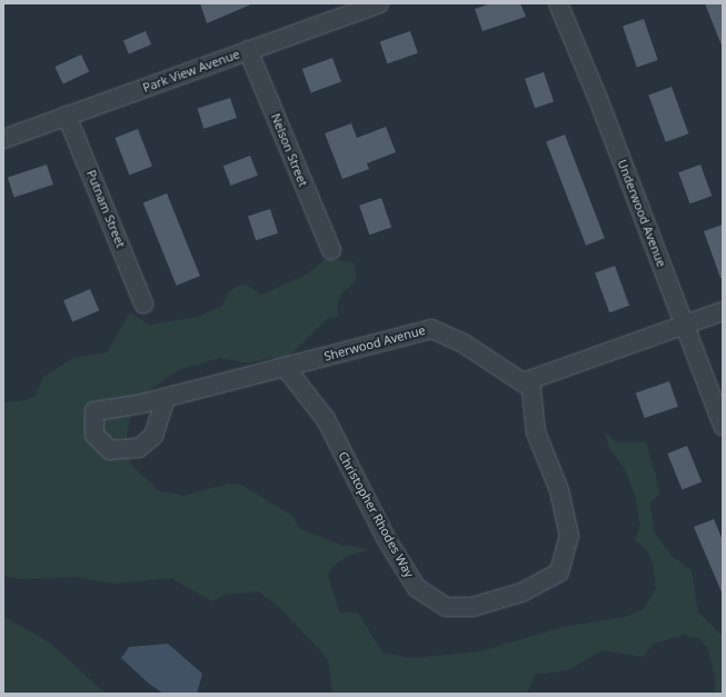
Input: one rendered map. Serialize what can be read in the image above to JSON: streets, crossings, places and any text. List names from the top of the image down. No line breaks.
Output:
{"streets":{"street":["Park View Avenue","Nelson Street","Putnam Street","Underwood Avenue","Sherwood Avenue","Christopher Rhodes Way"]},"crossings":[["Park View Avenue","Nelson Street"],["Park View Avenue","Putnam Street"],["Sherwood Avenue","Christopher Rhodes Way"]]}
